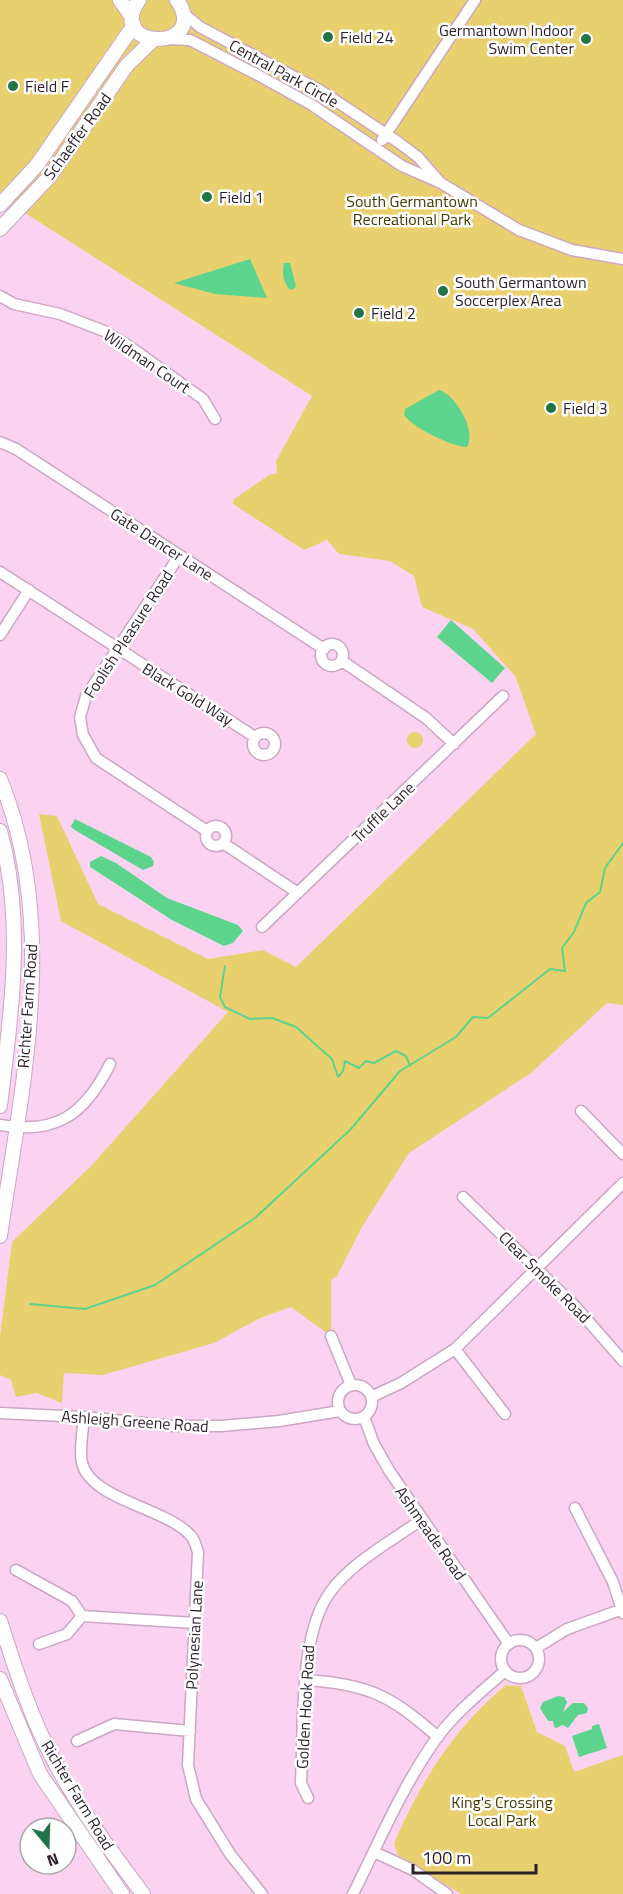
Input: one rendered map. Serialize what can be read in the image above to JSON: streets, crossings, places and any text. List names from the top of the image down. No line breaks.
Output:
{"streets":{"main road":["Schaeffer Road","Richter Farm Road"],"street":["Central Park Circle","Wildman Court","Gate Dancer Lane","Foolish Pleasure Road","Black Gold Way","Truffle Lane","Clear Smoke Road","Ashleigh Greene Road","Ashmeade Road","Polynesian Lane","Golden Hook Road"]},"crossings":[["Gate Dancer Lane","Foolish Pleasure Road"],["Gate Dancer Lane","Truffle Lane"],["Foolish Pleasure Road","Black Gold Way"],["Foolish Pleasure Road","Truffle Lane"],["Ashleigh Greene Road","Ashmeade Road"],["Ashleigh Greene Road","Polynesian Lane"],["Ashmeade Road","Golden Hook Road"]],"parks":["South Germantown Recreational Park","King's Crossing Local Park"],"places":["Field 24","Germantown Indoor Swim Center","Field F","Field 1","South Germantown Soccerplex Area","Field 2","Field 3"],"scale_bar":"100 m","north":"bottom"}
